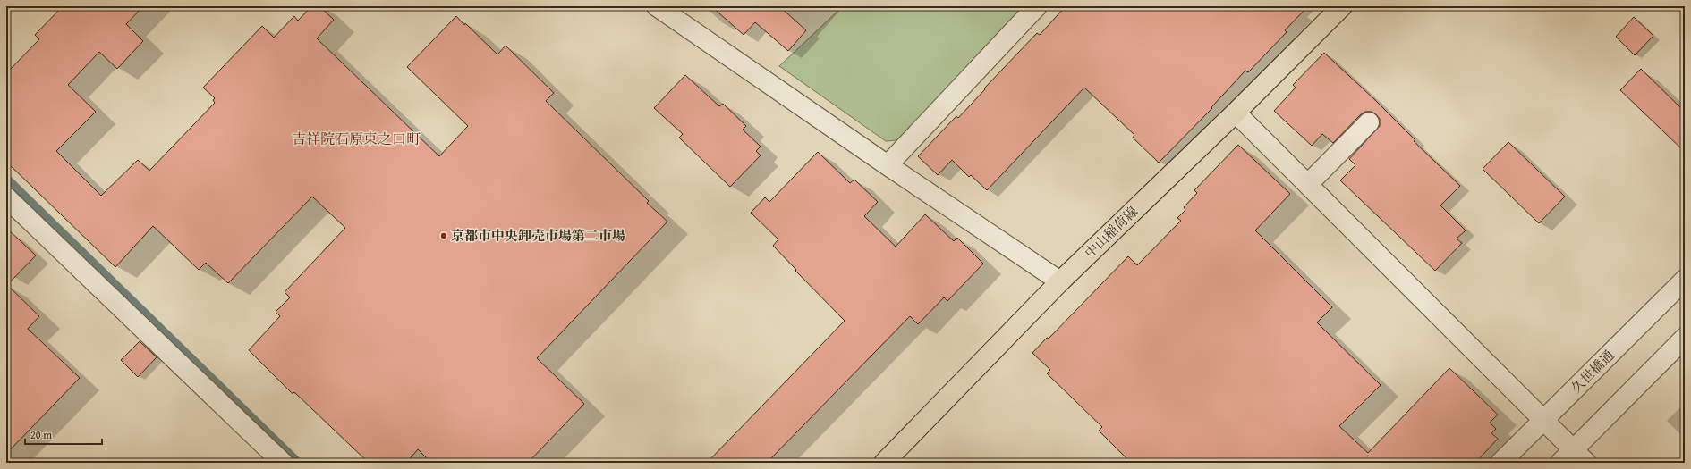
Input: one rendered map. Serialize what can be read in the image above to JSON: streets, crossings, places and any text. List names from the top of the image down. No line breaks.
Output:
{"streets":{"main road":["中山稲荷線"],"street":["久世橋通"]},"districts":["吉祥院石原東之口町"],"places":["京都市中央卸売市場第二市場"],"scale_bar":"20 m"}
